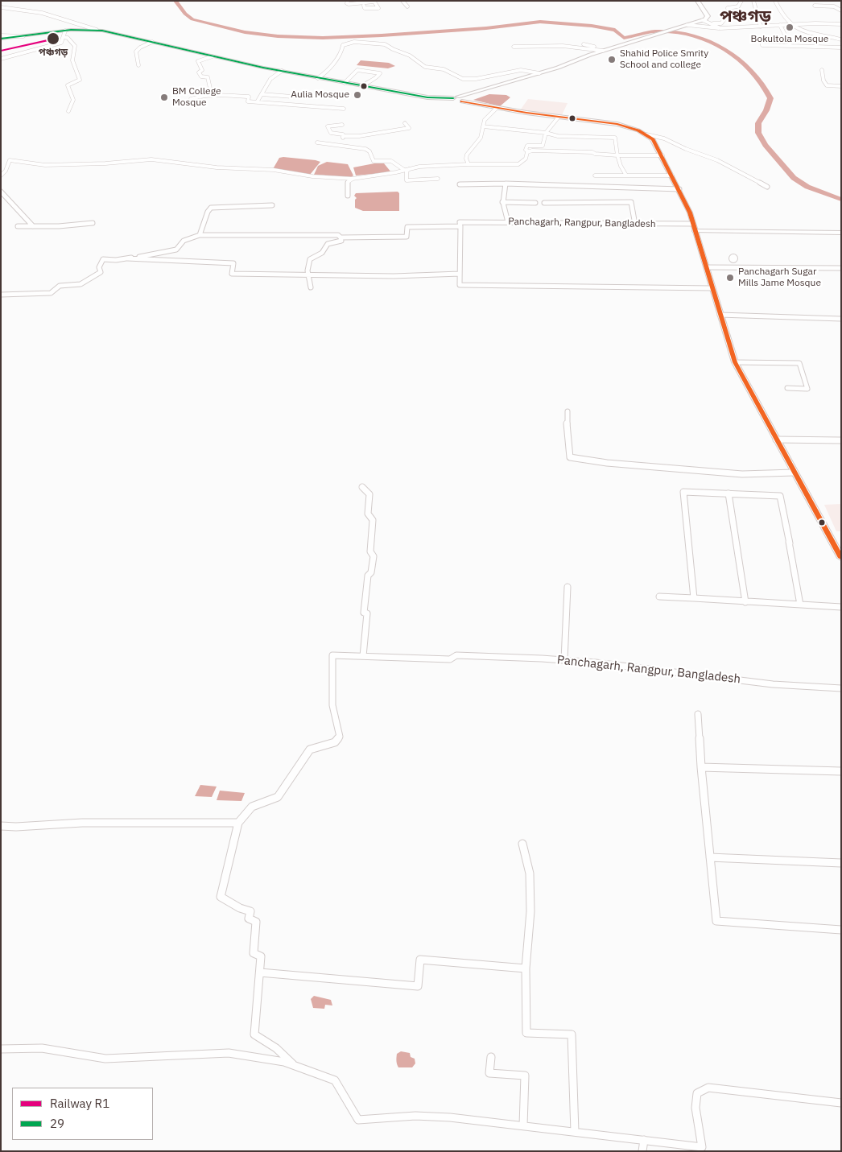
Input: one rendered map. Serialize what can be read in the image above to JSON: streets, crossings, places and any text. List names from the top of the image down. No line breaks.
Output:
{"streets":{"street":["Panchagarh, Rangpur, Bangladesh"]},"districts":["পঞ্চগড়"],"places":["Bokultola Mosque","পঞ্চগড়","Shahid Police Smrity School and college","Aulia Mosque","BM College Mosque","Panchagarh Sugar Mills Jame Mosque"],"lines":["transit line 29","rail line R1"],"legend":["Railway R1","29"]}
